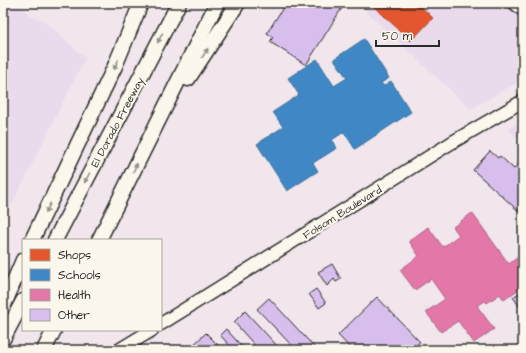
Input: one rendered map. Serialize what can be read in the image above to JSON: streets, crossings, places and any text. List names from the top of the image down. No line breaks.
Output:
{"streets":{"highway":["El Dorado Freeway"],"main road":["Folsom Boulevard"]},"legend":["Shops","Schools","Health","Other"],"scale_bar":"50 m"}
